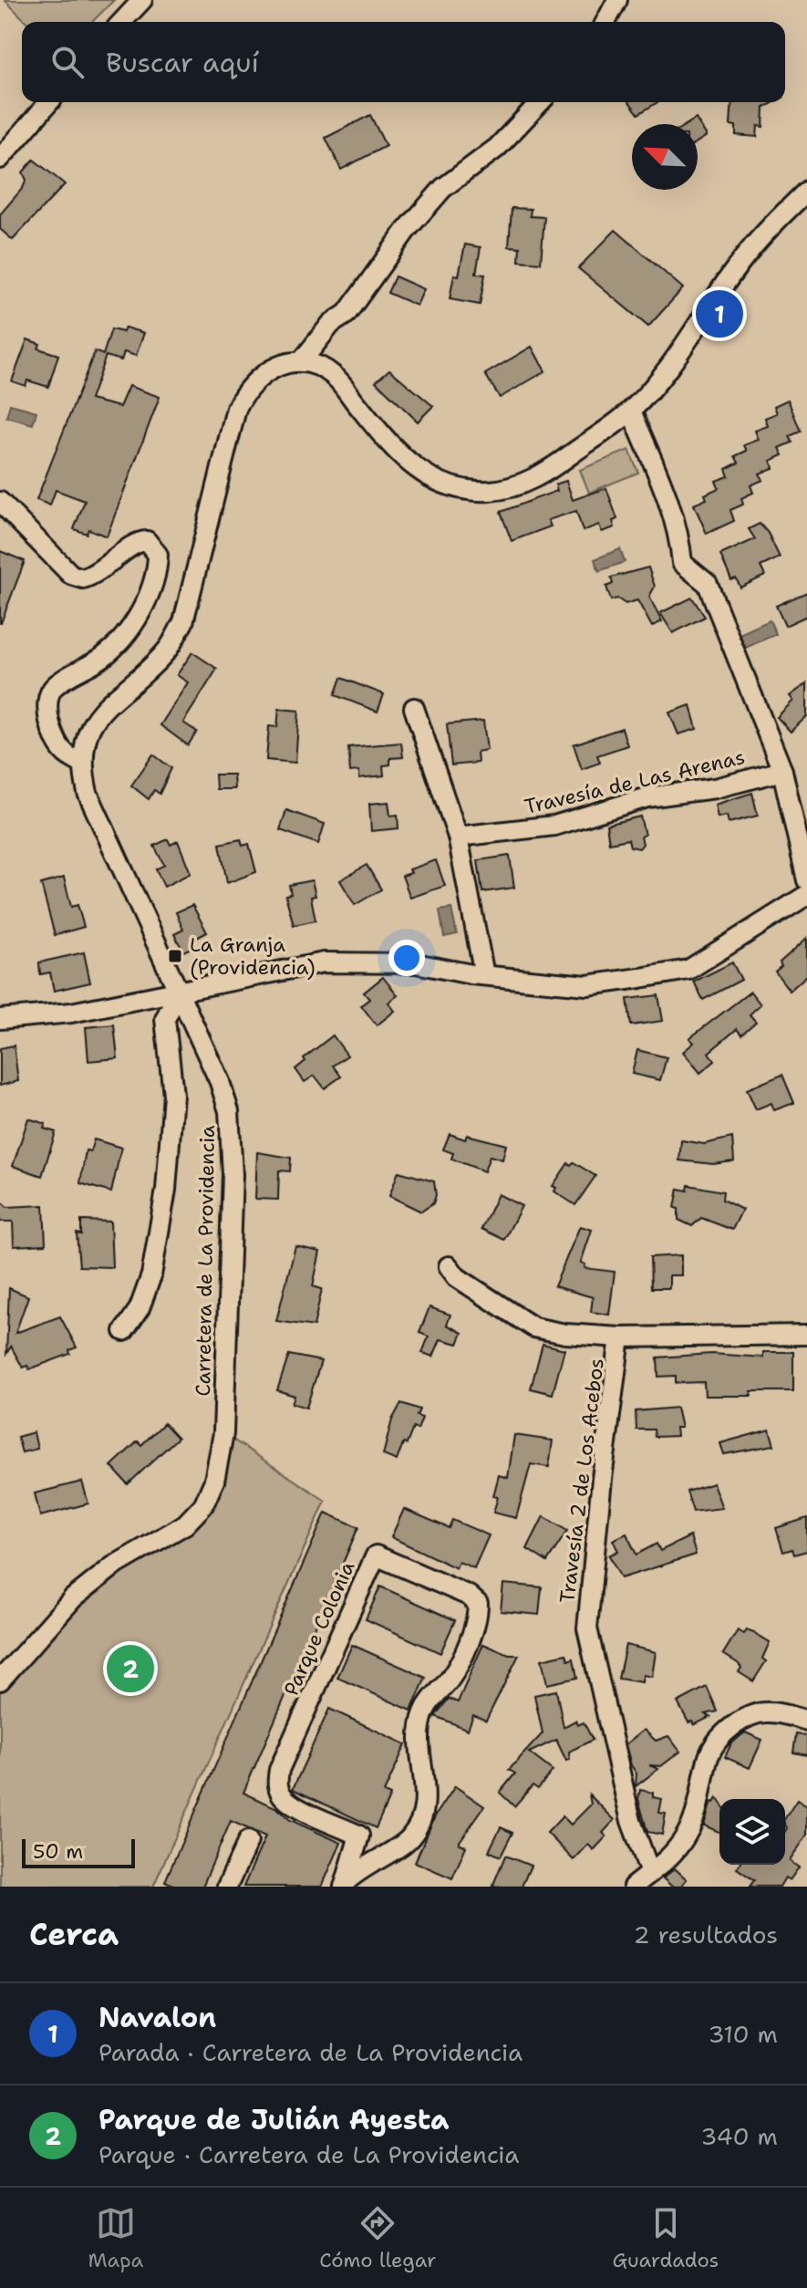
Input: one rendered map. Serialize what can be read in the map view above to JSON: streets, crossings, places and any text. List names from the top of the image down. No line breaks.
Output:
{"streets":{"street":["Travesía de Las Arenas","Carretera de La Providencia","Travesía 2 de Los Acebos","Parque Colonia"]},"places":{"transit":["La Granja (Providencia)"]},"scale_bar":"50 m","north":"top left","page":{"search":"Buscar aquí","pins":["1","2"],"scale":"50 m","heading":["Cerca","2 resultados"],"list":[{"mark":"1","name":"Navalon","note":"Parada · Carretera de La Providencia","value":"310 m"},{"mark":"2","name":"Parque de Julián Ayesta","note":"Parque · Carretera de La Providencia","value":"340 m"}],"nav":["Mapa","Cómo llegar","Guardados"]}}
